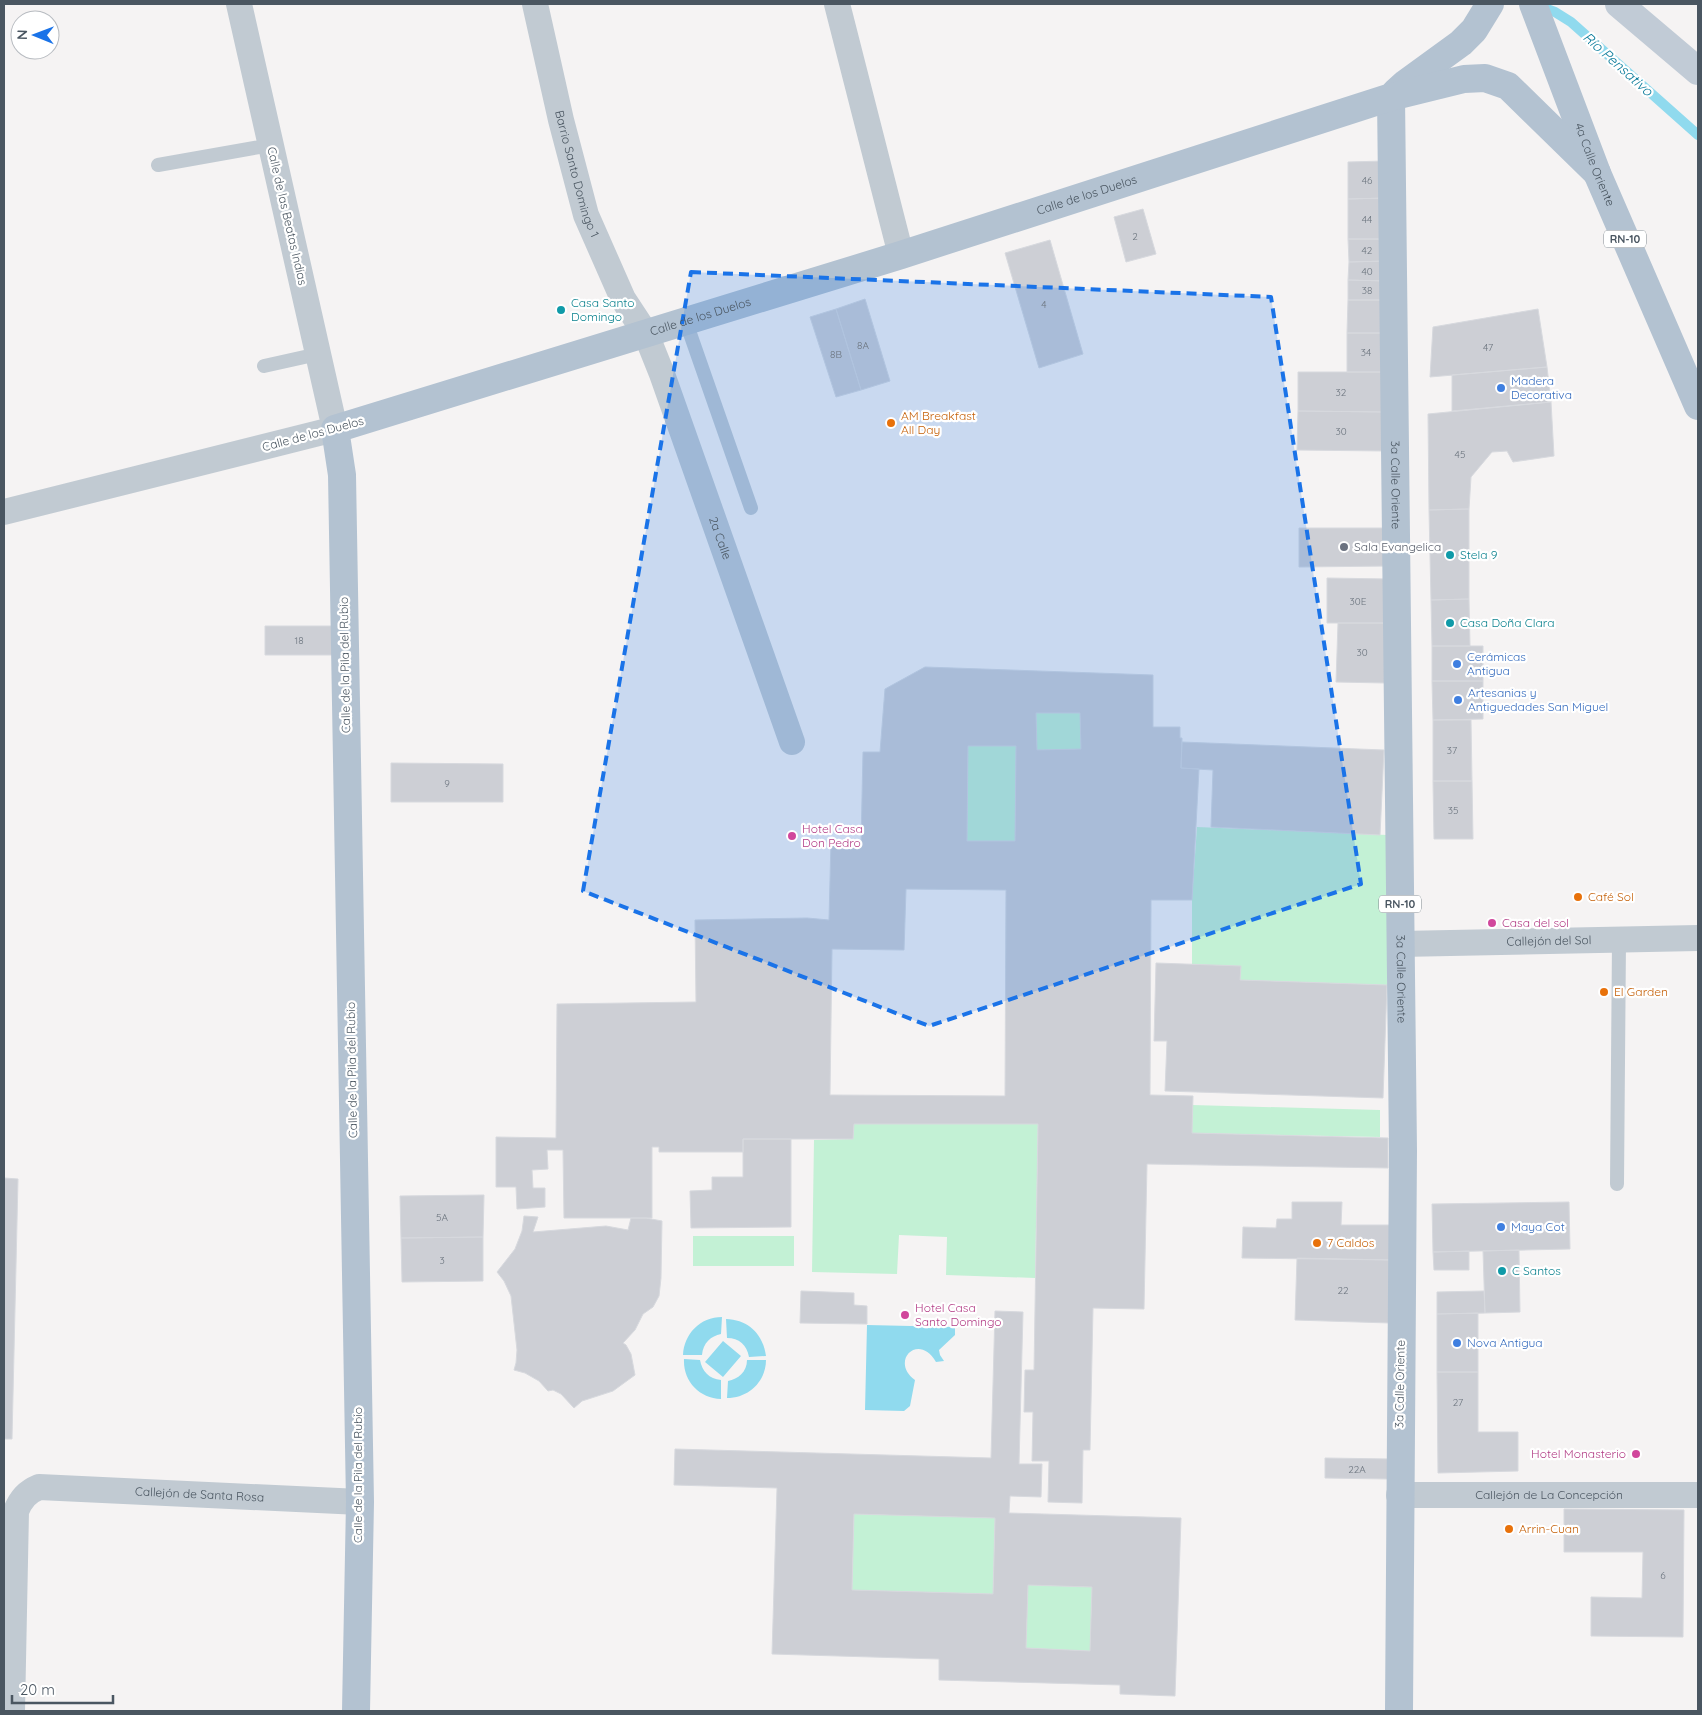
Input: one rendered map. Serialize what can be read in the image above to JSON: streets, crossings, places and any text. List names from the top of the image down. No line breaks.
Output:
{"streets":{"main road":["4a Calle Oriente","Calle de los Duelos","RN-10","3a Calle Oriente","Calle de la Pila del Rubio"],"street":["Barrio Santo Domingo 1","Calle de las Beatas Indias","2a Calle","Callejón del Sol","Callejón de Santa Rosa","Callejón de La Concepción"]},"crossings":[["4a Calle Oriente","Calle de los Duelos"],["Barrio Santo Domingo 1","Calle de los Duelos"],["Barrio Santo Domingo 1","2a Calle"],["Calle de los Duelos","Calle de las Beatas Indias"],["Calle de los Duelos","3a Calle Oriente"],["Calle de los Duelos","2a Calle"],["Calle de los Duelos","Calle de la Pila del Rubio"],["Calle de las Beatas Indias","Calle de la Pila del Rubio"],["3a Calle Oriente","Callejón del Sol"],["3a Calle Oriente","Callejón de La Concepción"],["Calle de la Pila del Rubio","Callejón de Santa Rosa"]],"water":["Río Pensativo"],"places":["Casa Santo Domingo","Madera Decorativa","AM Breakfast All Day","Sala Evangelica","Stela 9","Casa Doña Clara","Cerámicas Antigua","Artesanias y Antiguedades San Miguel","Hotel Casa Don Pedro","Café Sol","Casa del sol","El Garden","Maya Cot","7 Caldos","C Santos","Hotel Casa Santo Domingo","Nova Antigua","Hotel Monasterio","Arrin-Cuan"],"house_numbers":["46","44","2","42","40","38","4","8A","47","34","8B","32","30","45","30E","18","30","37","9","35","5A","3","22","27","22A","6"],"scale_bar":"20 m","north":"left"}
